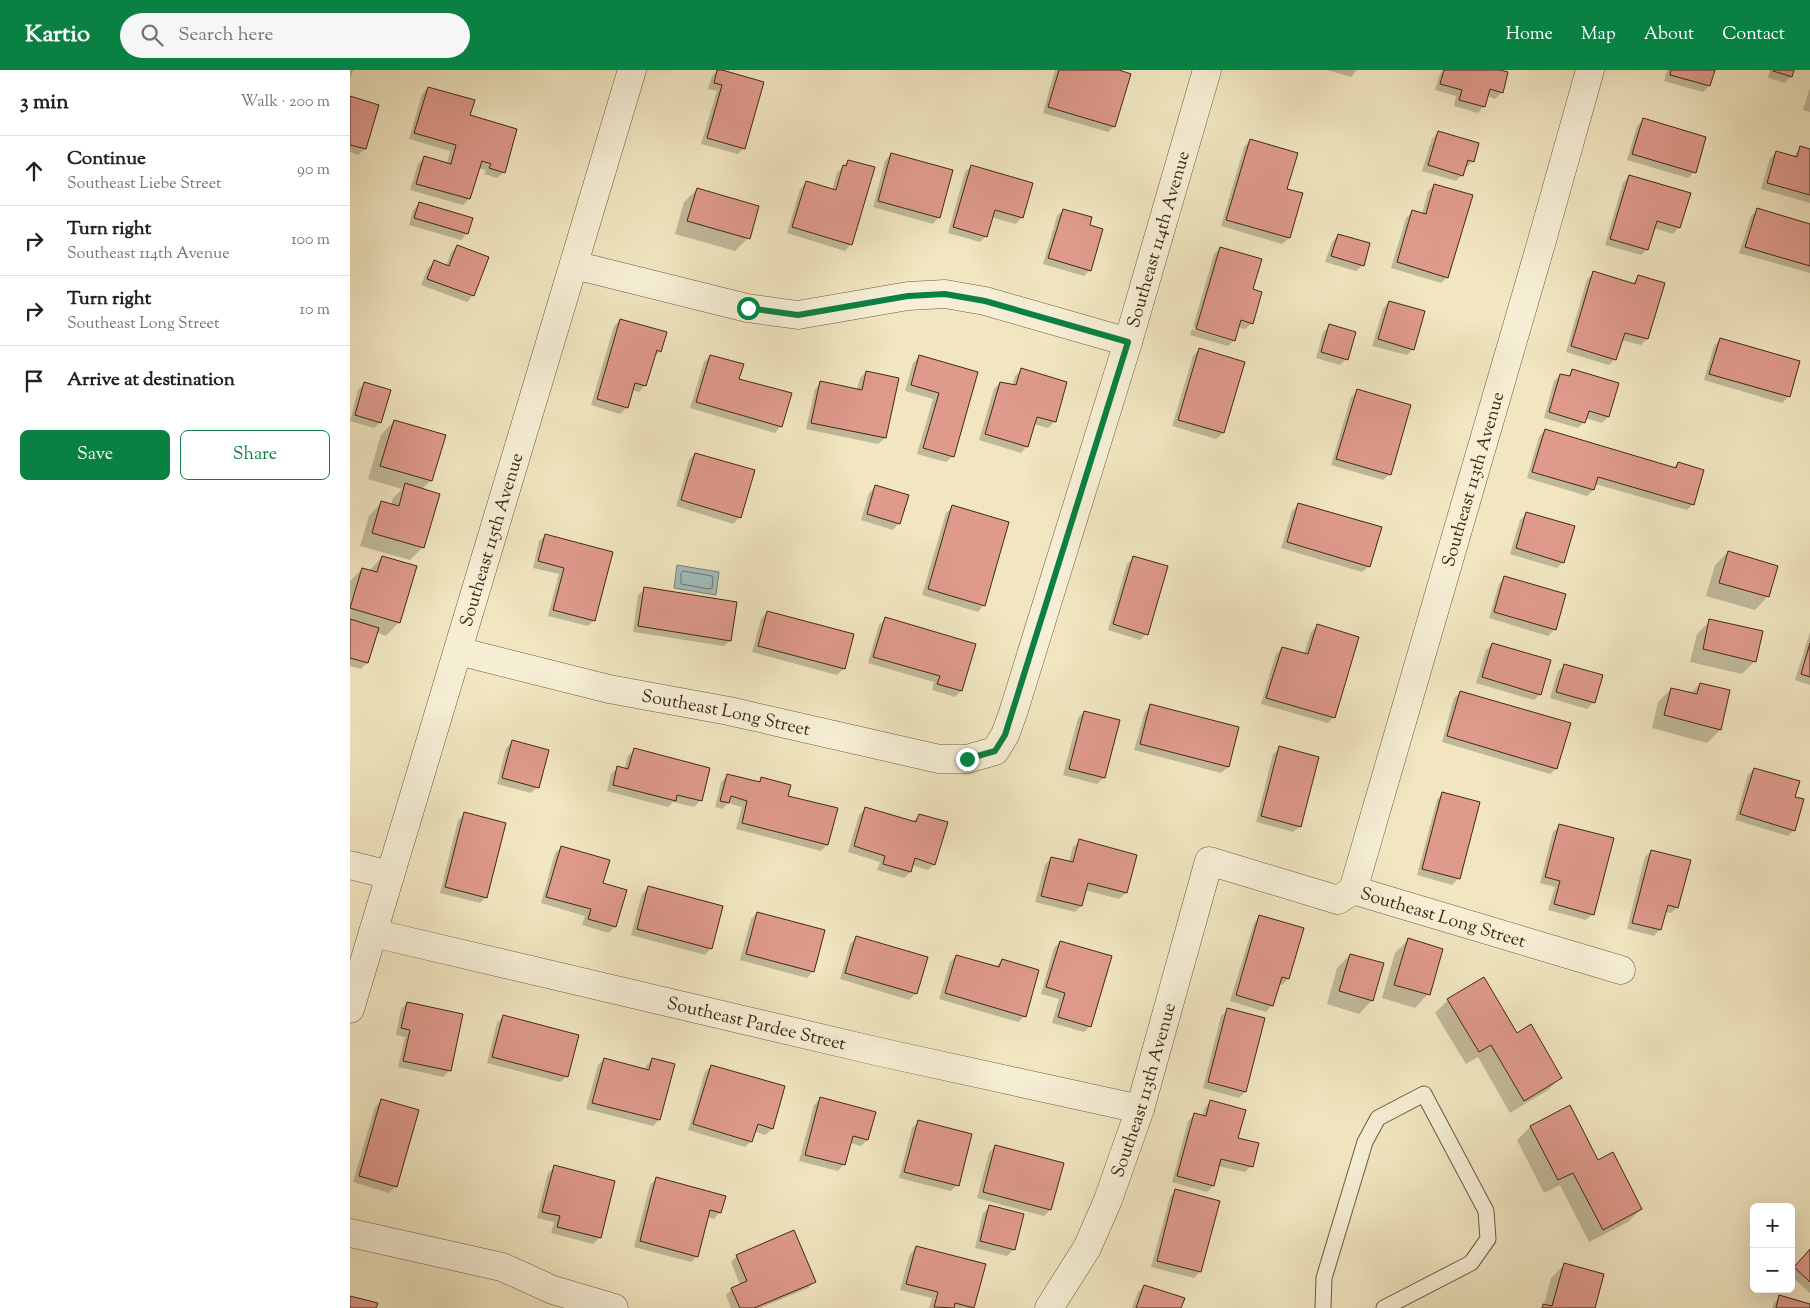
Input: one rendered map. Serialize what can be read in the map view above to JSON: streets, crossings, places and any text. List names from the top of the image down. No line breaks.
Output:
{"streets":{"street":["Southeast 114th Avenue","Southeast 113th Avenue","Southeast 115th Avenue","Southeast Long Street","Southeast Pardee Street"]},"crossings":[["Southeast 114th Avenue","Southeast Long Street"],["Southeast 113th Avenue","Southeast Long Street"],["Southeast 113th Avenue","Southeast Pardee Street"],["Southeast 115th Avenue","Southeast Long Street"],["Southeast 115th Avenue","Southeast Pardee Street"]],"page":{"header":"Kartio","search":"Search here","nav":["Home","Map","About","Contact"],"heading":["3 min","Walk · 200 m"],"list":[["Continue","Southeast Liebe Street","90 m"],["Turn right","Southeast 114th Avenue","100 m"],["Turn right","Southeast Long Street","10 m"],"Arrive at destination"],"buttons":["Save","Share"],"map_buttons":["+","−"]}}
